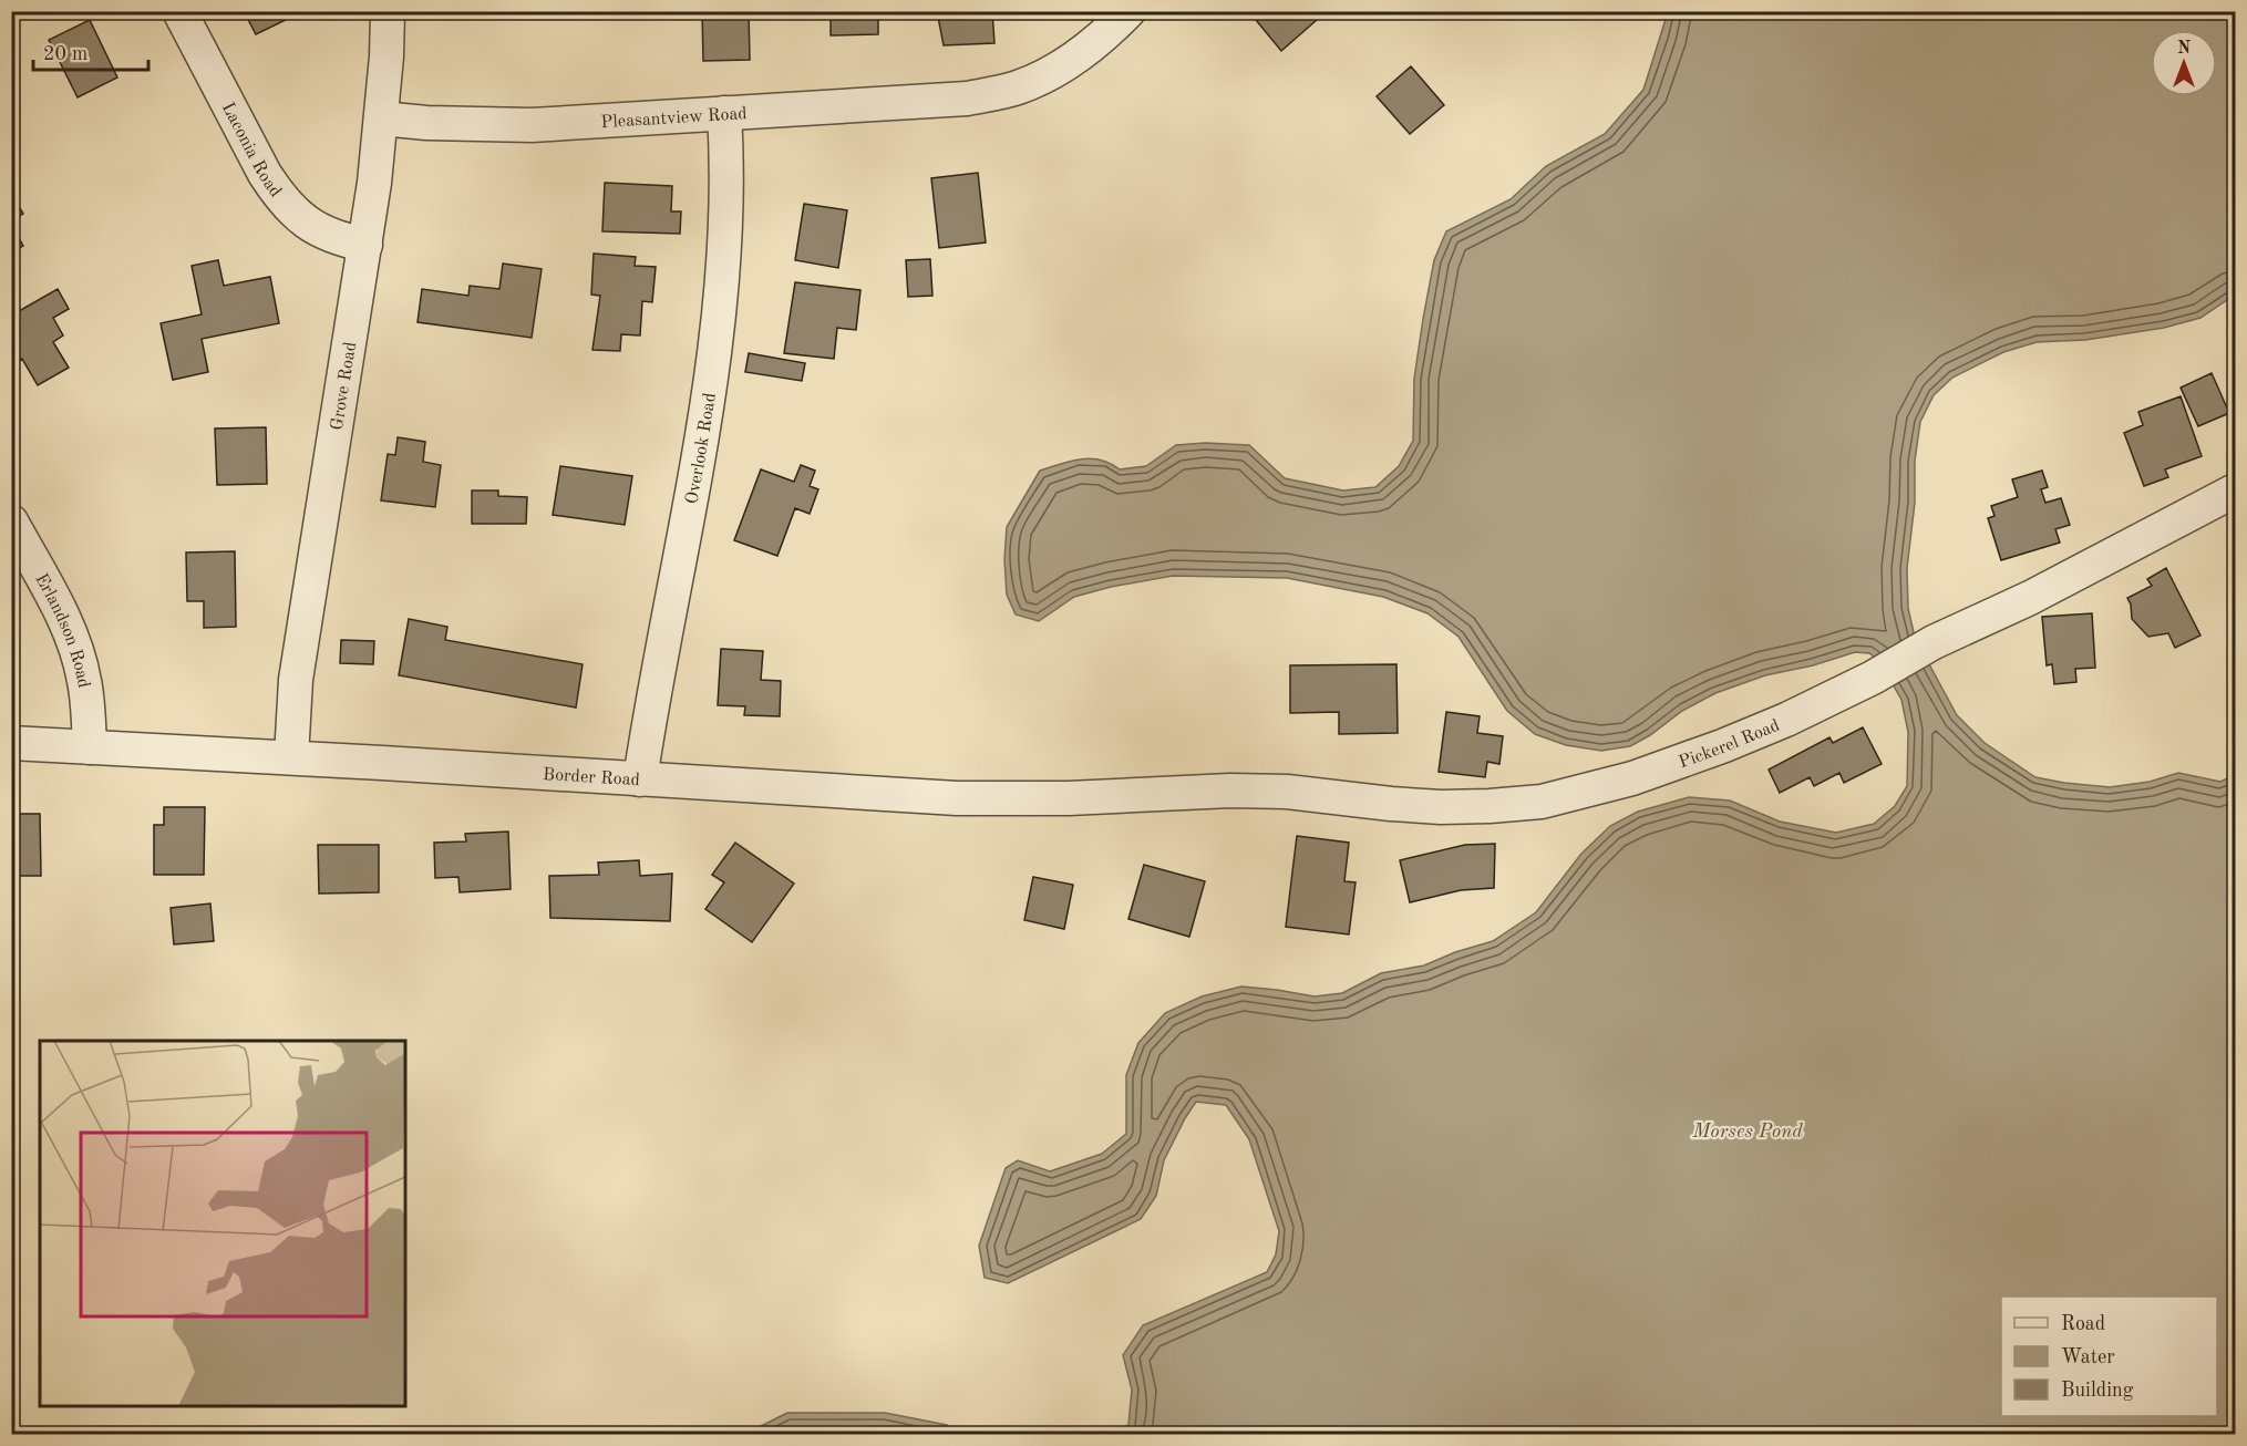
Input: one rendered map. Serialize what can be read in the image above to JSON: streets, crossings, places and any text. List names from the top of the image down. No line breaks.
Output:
{"streets":{"street":["Pleasantview Road","Laconia Road","Grove Road","Overlook Road","Erlandson Road","Pickerel Road","Border Road"]},"crossings":[["Pleasantview Road","Grove Road"],["Pleasantview Road","Overlook Road"],["Laconia Road","Grove Road"],["Grove Road","Border Road"],["Overlook Road","Border Road"],["Erlandson Road","Border Road"],["Pickerel Road","Border Road"]],"water":["Morses Pond"],"legend":["Road","Water","Building"],"scale_bar":"20 m","north":"top"}
